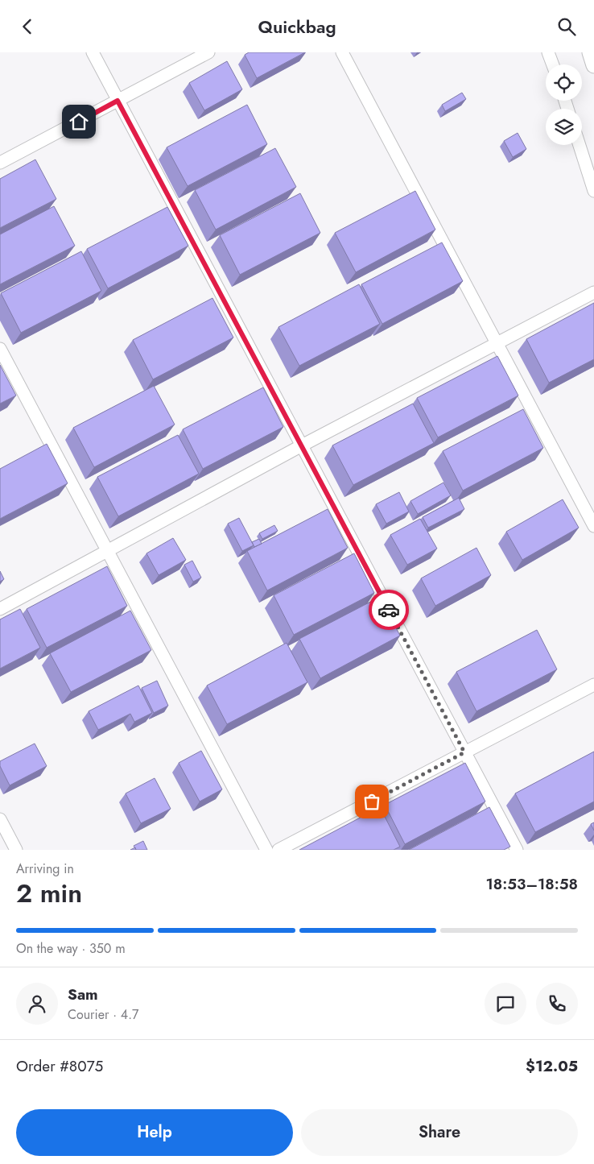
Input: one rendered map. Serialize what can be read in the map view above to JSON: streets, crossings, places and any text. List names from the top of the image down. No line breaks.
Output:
{"page":{"header":"Quickbag","heading":["2 min","Arriving in","18:53–18:58"],"panel":["Sam","Courier · 4.7","Order #8075","$12.05"],"bar":"On the way · 350 m","buttons":["Help","Share"]}}
